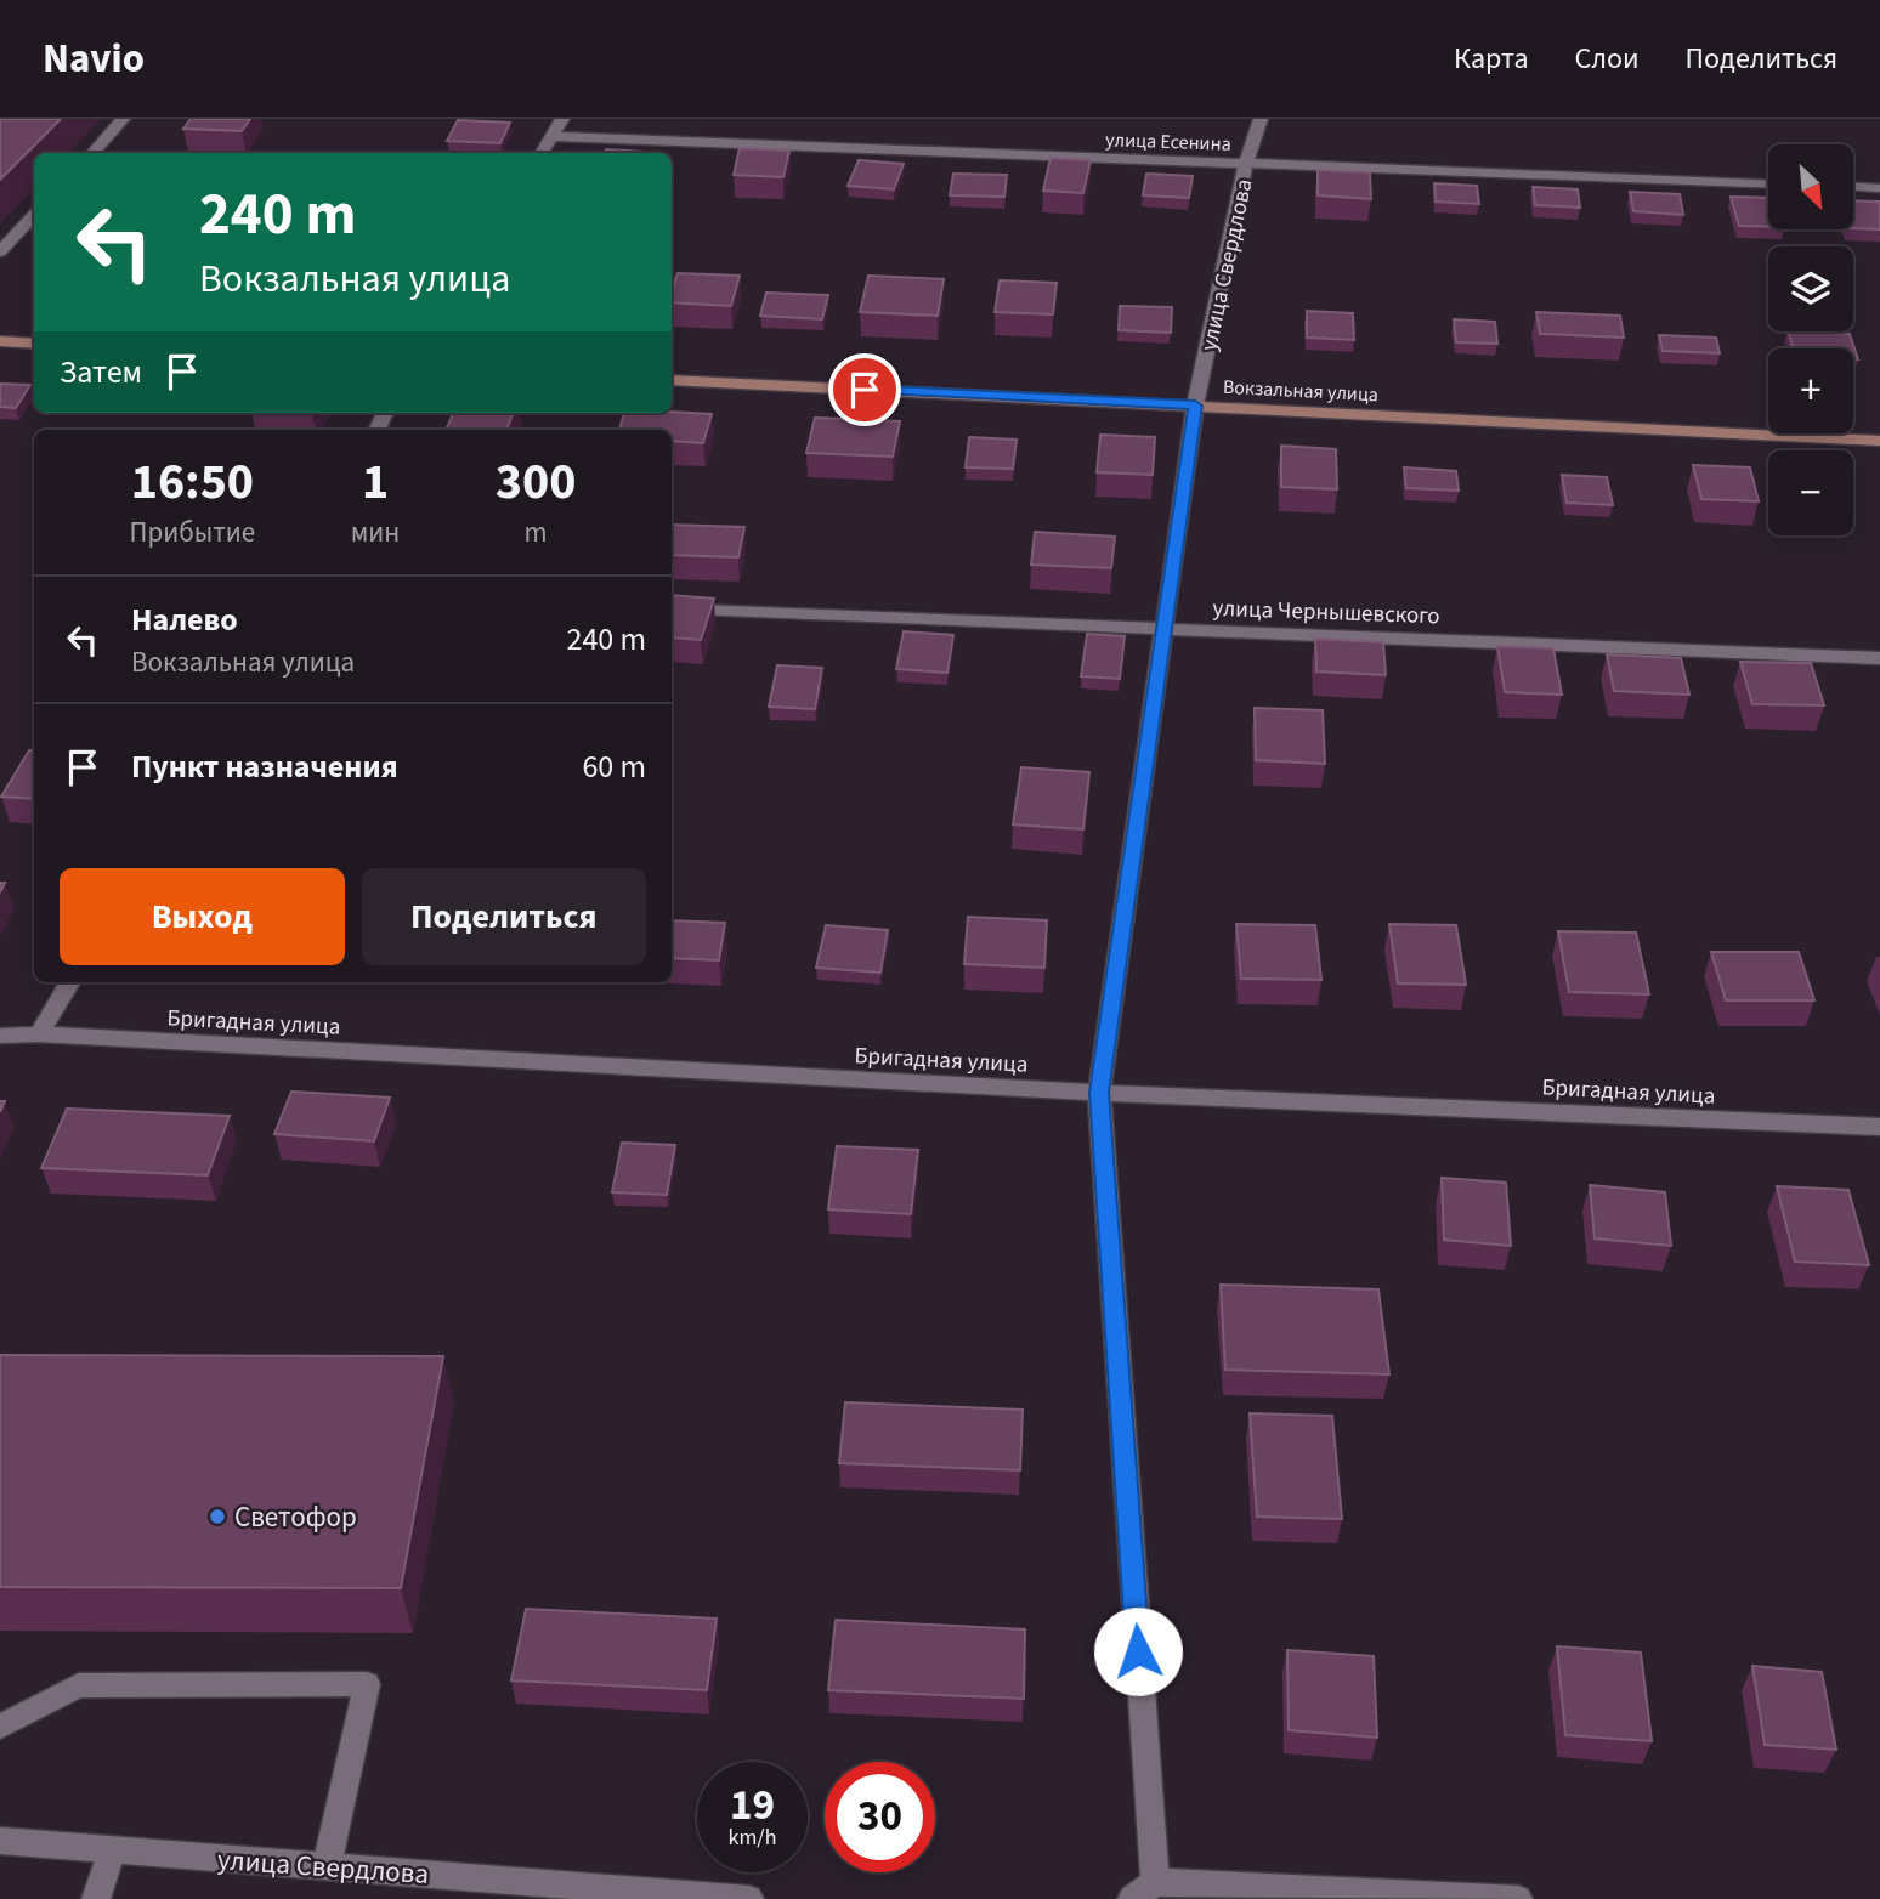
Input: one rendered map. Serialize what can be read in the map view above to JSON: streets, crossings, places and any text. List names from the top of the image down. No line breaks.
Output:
{"streets":{"main road":["Вокзальная улица"],"street":["улица Есенина","улица Свердлова","улица Чернышевского","Бригадная улица"]},"crossings":[["улица Есенина","улица Свердлова"],["улица Свердлова","Вокзальная улица"],["улица Свердлова","улица Чернышевского"],["улица Свердлова","Бригадная улица"]],"places":["Светофор"],"north":"bottom right","page":{"header":"Navio","nav":["Карта","Слои","Поделиться"],"map_buttons":["+","−"],"turn":["240 m","Вокзальная улица"],"then":"Затем","eta":["16:50","Прибытие","1","мин","300","m"],"list":[{"name":"Налево","note":"Вокзальная улица","value":"240 m"},{"name":"Пункт назначения","value":"60 m"}],"buttons":["Выход","Поделиться"],"speed":"19 km/h","limit":"30"}}
